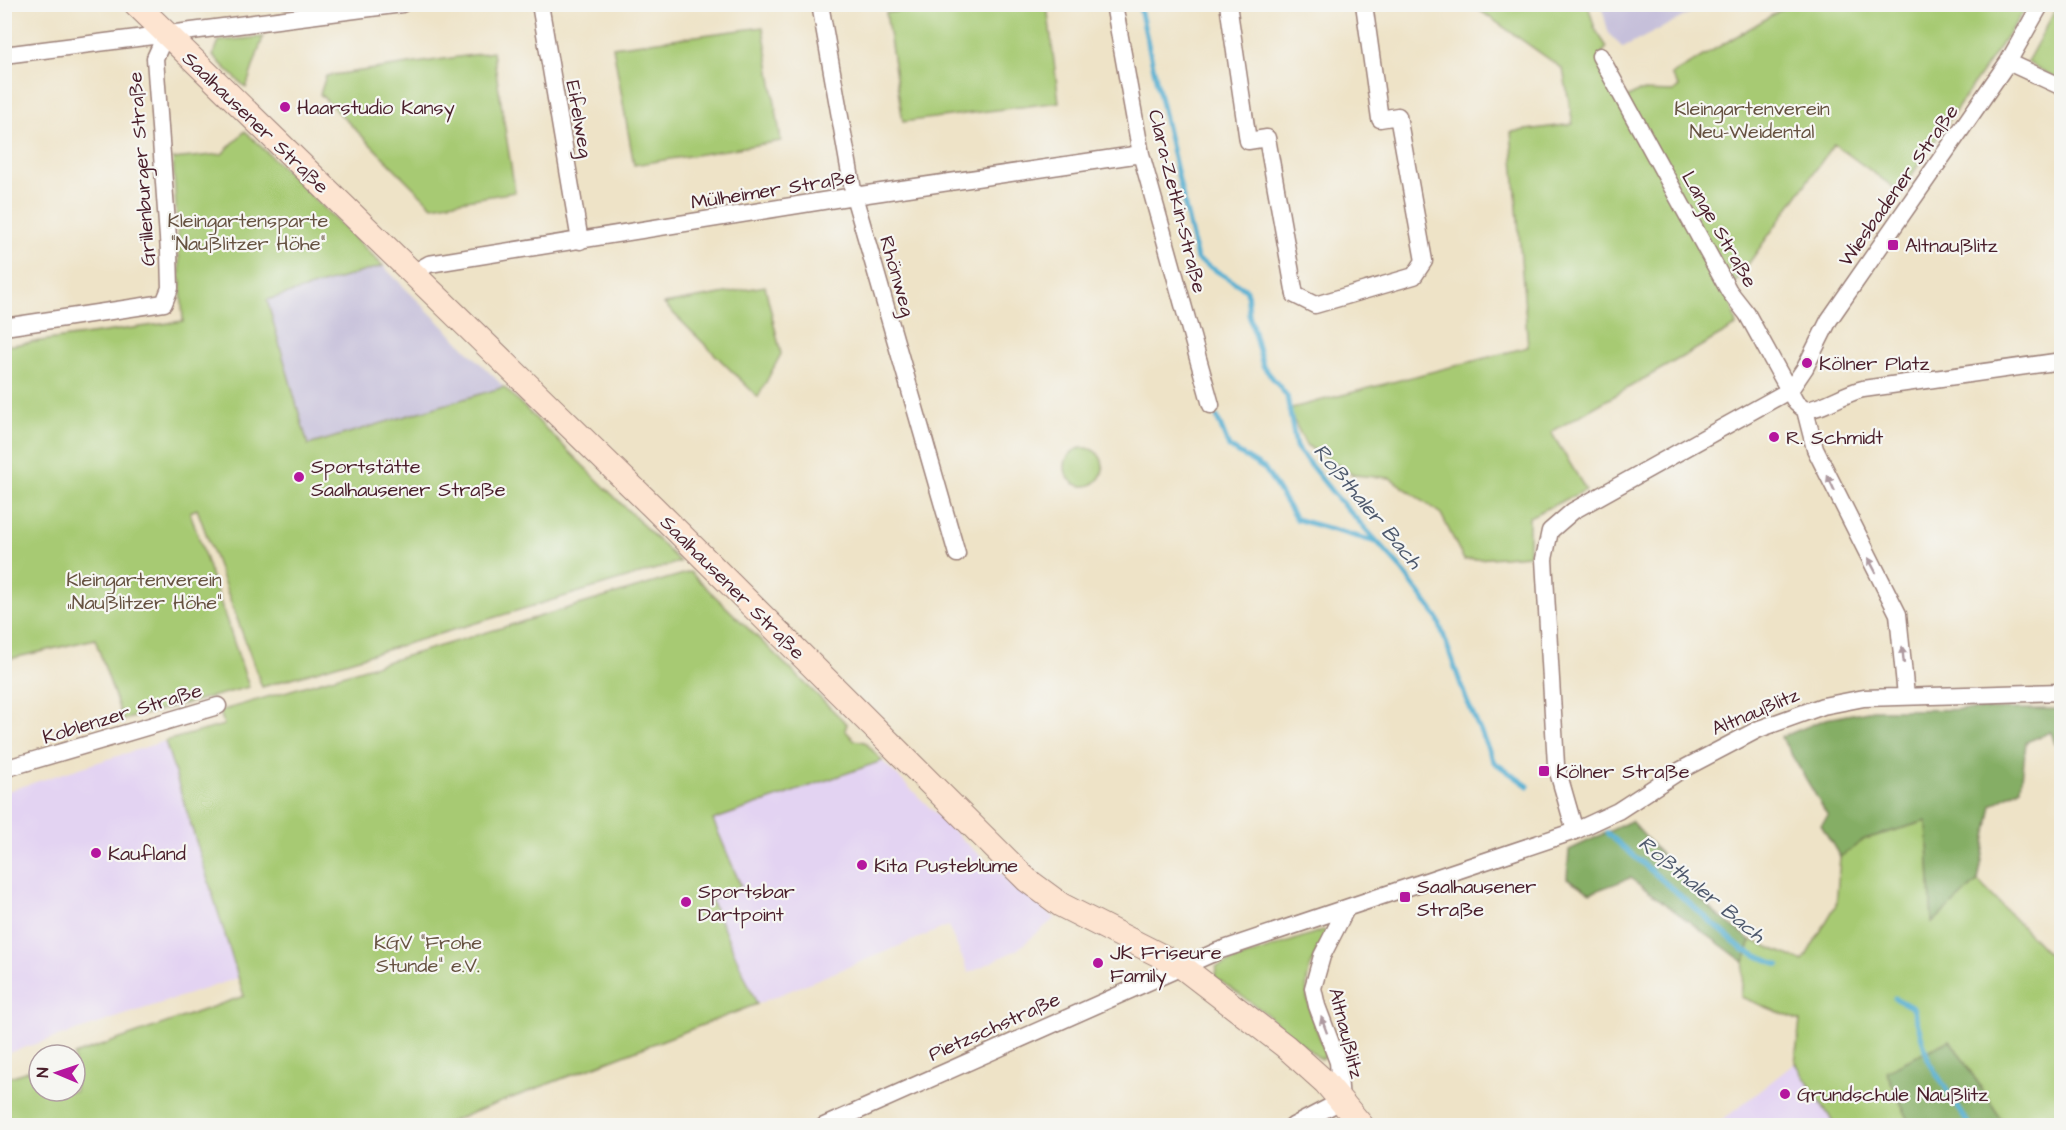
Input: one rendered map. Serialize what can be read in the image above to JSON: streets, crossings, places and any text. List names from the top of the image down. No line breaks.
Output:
{"streets":{"street":["Eifelweg","Saalhausener Straße","Grillenburger Straße","Wiesbadener Straße","Mülheimer Straße","Clara-Zetkin-Straße","Lange Straße","Rhönweg","Altnaußlitz","Koblenzer Straße","Pietzschstraße"]},"crossings":[["Eifelweg","Mülheimer Straße"],["Saalhausener Straße","Grillenburger Straße"],["Saalhausener Straße","Mülheimer Straße"],["Saalhausener Straße","Altnaußlitz"],["Saalhausener Straße","Pietzschstraße"],["Wiesbadener Straße","Lange Straße"],["Mülheimer Straße","Clara-Zetkin-Straße"],["Mülheimer Straße","Rhönweg"],["Altnaußlitz","Pietzschstraße"]],"water":["Roßthaler Bach"],"parks":["Kleingartenverein Neu-Weidental","Kleingartensparte \"Naußlitzer Höhe\"","Kleingartenverein „Naußlitzer Höhe“","KGV \"Frohe Stunde\" e.V."],"places":{"other":["Haarstudio Kansy","Kölner Platz","R. Schmidt","Sportstätte Saalhausener Straße","Kaufland","Kita Pusteblume","Sportsbar Dartpoint","JK Friseure Family","Grundschule Naußlitz"],"transit":["Altnaußlitz","Kölner Straße","Saalhausener Straße"]},"north":"left"}
